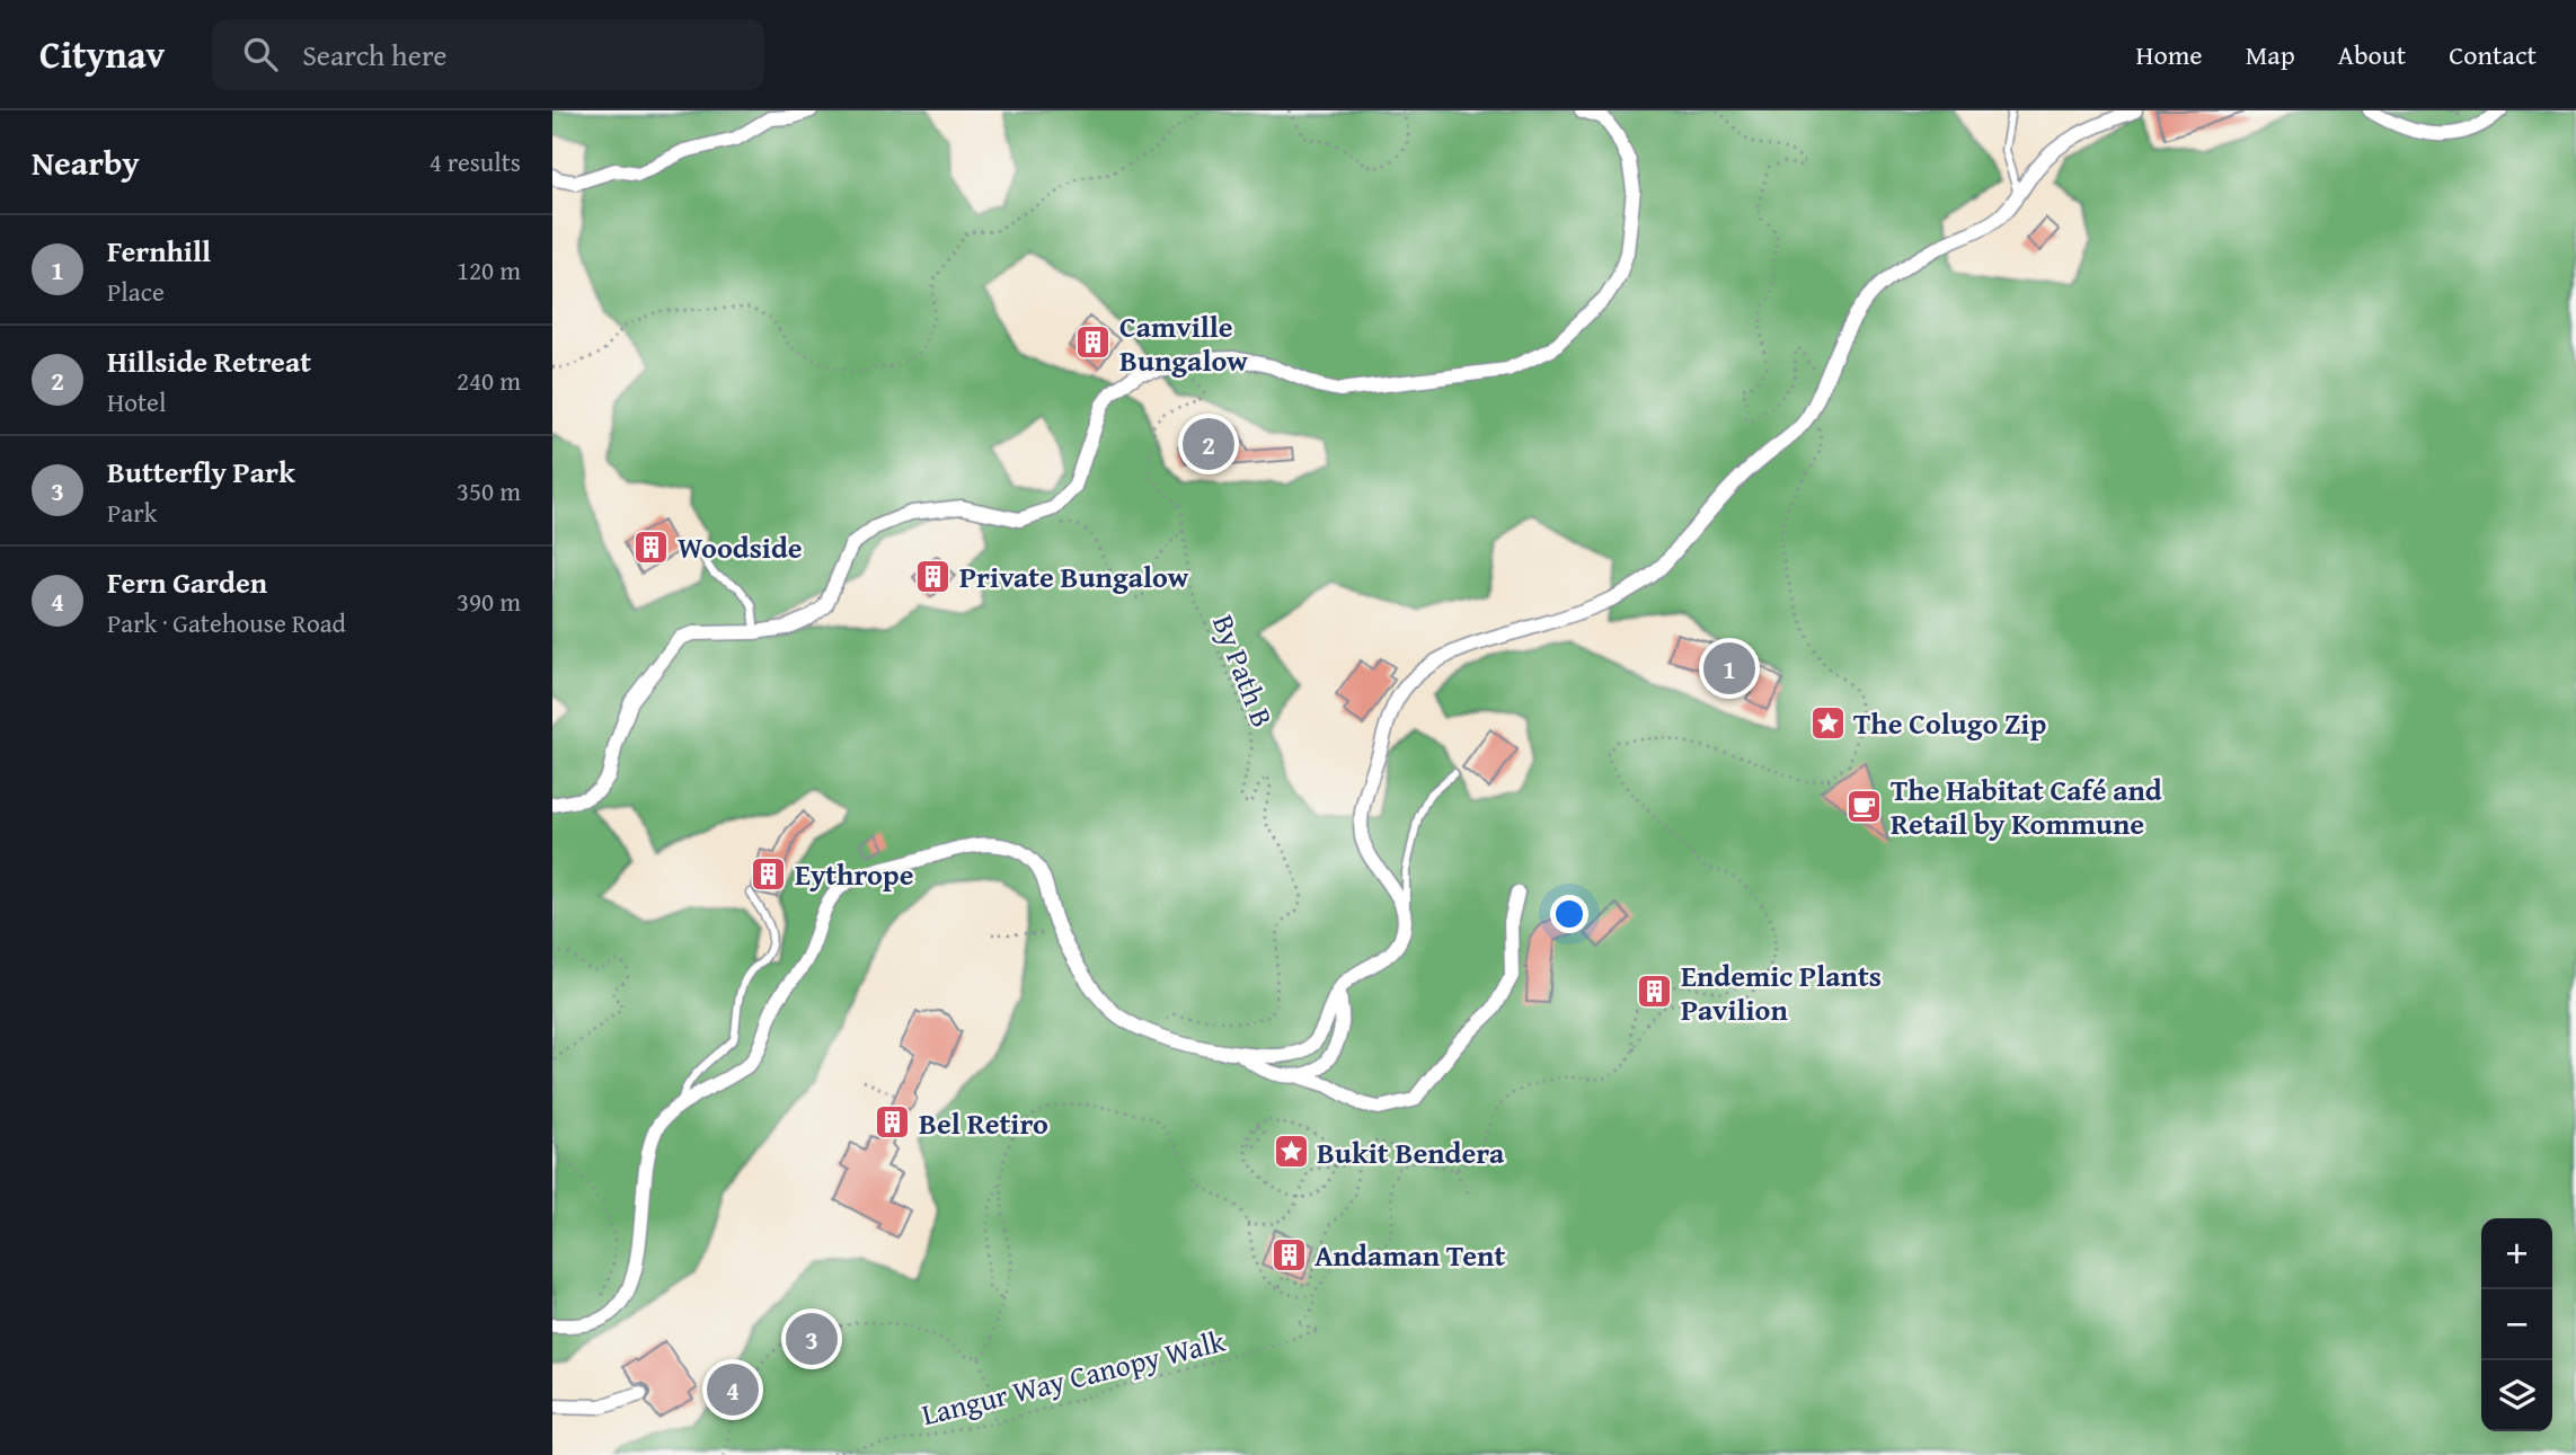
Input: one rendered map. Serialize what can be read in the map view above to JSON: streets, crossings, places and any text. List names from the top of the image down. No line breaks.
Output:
{"streets":{"path":["By Path B","Langur Way Canopy Walk"]},"places":{"building":["Camville Bungalow","Woodside","Private Bungalow","Eythrope","Endemic Plants Pavilion","Bel Retiro","Andaman Tent"],"place":["The Colugo Zip","Bukit Bendera"],"cafe":["The Habitat Café and Retail by Kommune"]},"page":{"header":"Citynav","search":"Search here","nav":["Home","Map","About","Contact"],"heading":["Nearby","4 results"],"list":[{"mark":"1","name":"Fernhill","note":"Place","value":"120 m"},{"mark":"2","name":"Hillside Retreat","note":"Hotel","value":"240 m"},{"mark":"3","name":"Butterfly Park","note":"Park","value":"350 m"},{"mark":"4","name":"Fern Garden","note":"Park · Gatehouse Road","value":"390 m"}],"pins":["2","1","3","4"],"map_buttons":["+","−"]}}
